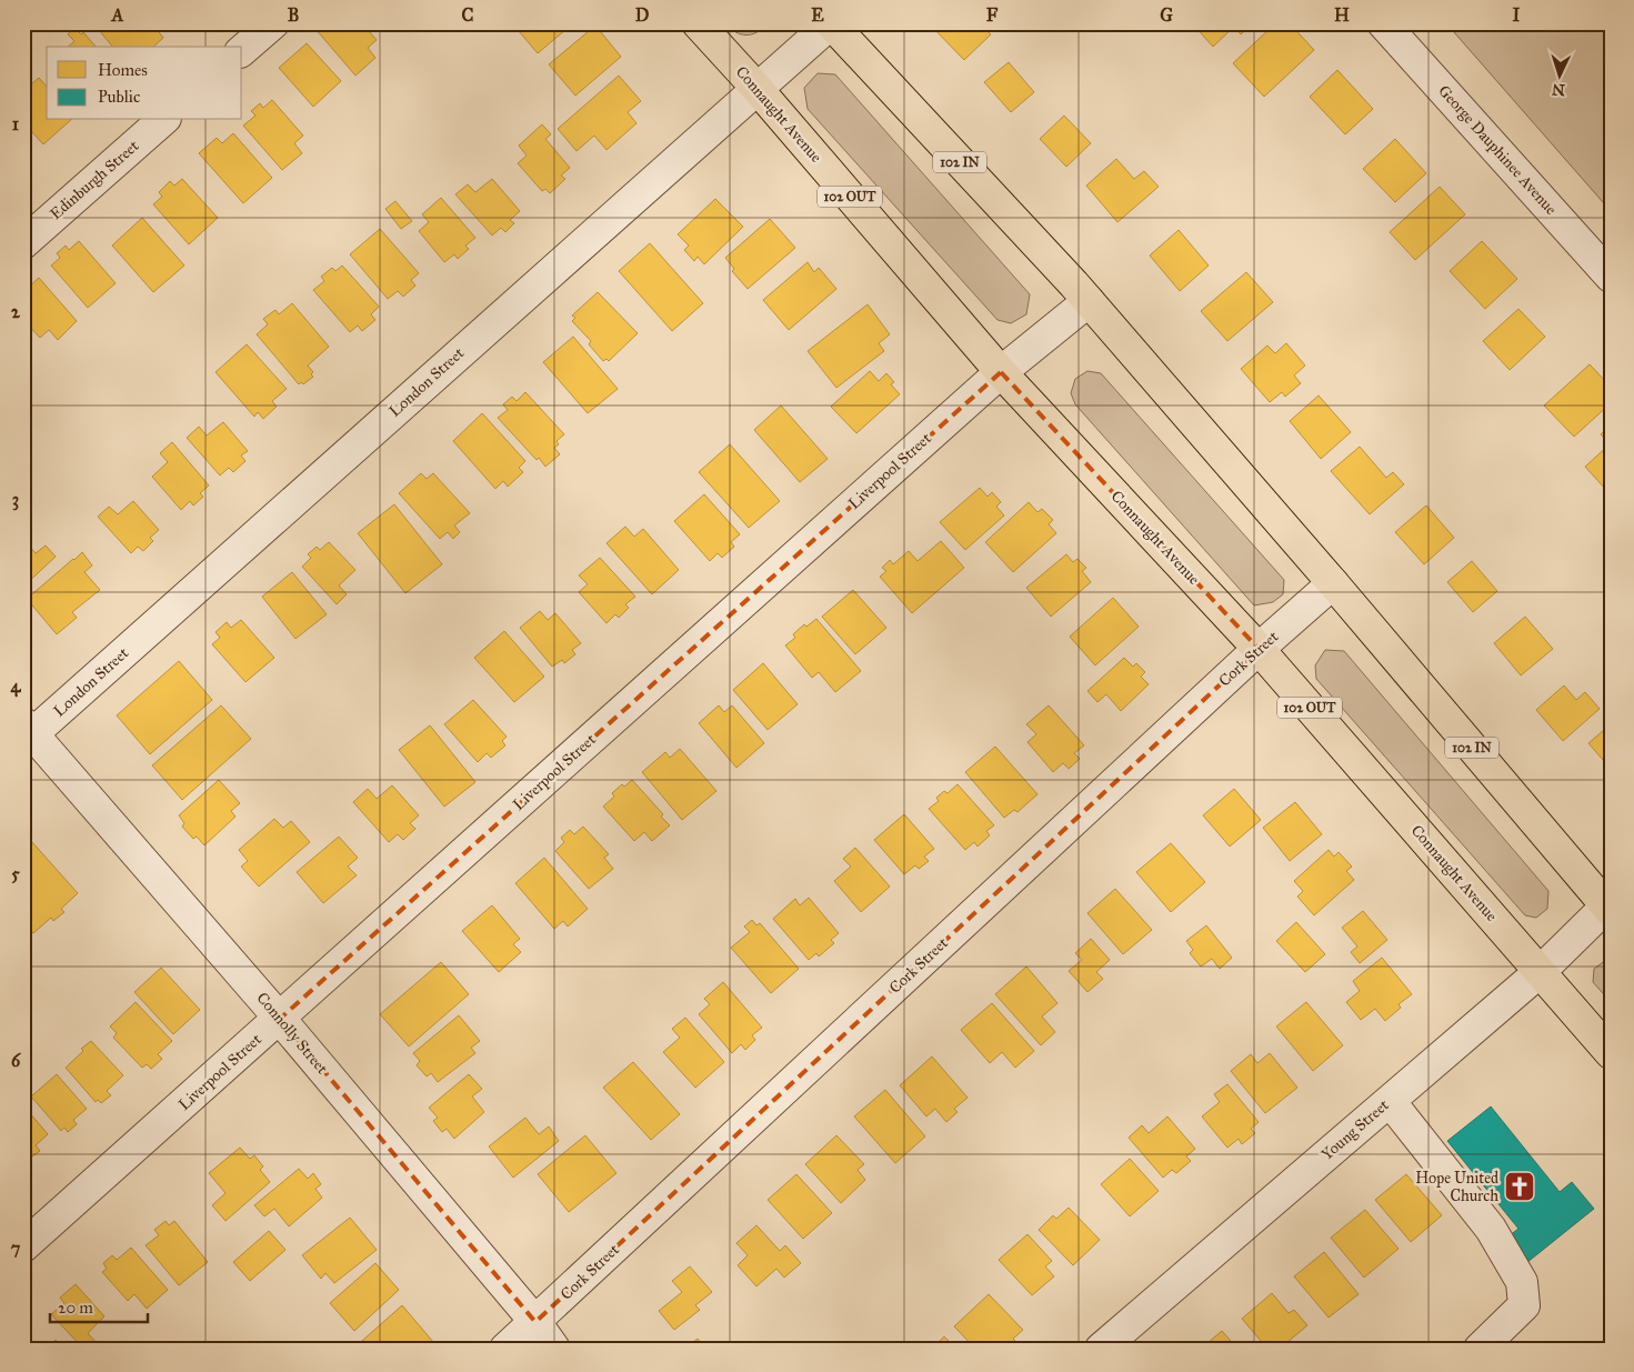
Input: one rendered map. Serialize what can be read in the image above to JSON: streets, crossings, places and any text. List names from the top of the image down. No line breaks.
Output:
{"streets":{"main road":["Connaught Avenue","102 IN","102 OUT"],"street":["George Dauphinee Avenue","Edinburgh Street","London Street","Liverpool Street","Cork Street","Connolly Street","Young Street"]},"crossings":[["Connaught Avenue","London Street"],["Connaught Avenue","Liverpool Street"],["Connaught Avenue","Cork Street"],["Connaught Avenue","Young Street"],["102 IN","London Street"],["102 IN","Liverpool Street"],["102 IN","Cork Street"],["102 IN","Young Street"],["London Street","Connolly Street"],["Liverpool Street","Connolly Street"],["Cork Street","Connolly Street"]],"places":{"church":["Hope United Church"]},"legend":["Homes","Public"],"scale_bar":"20 m","north":"bottom","grid":{"columns":["A","B","C","D","E","F","G","H","I"],"rows":["1","2","3","4","5","6","7"]}}
